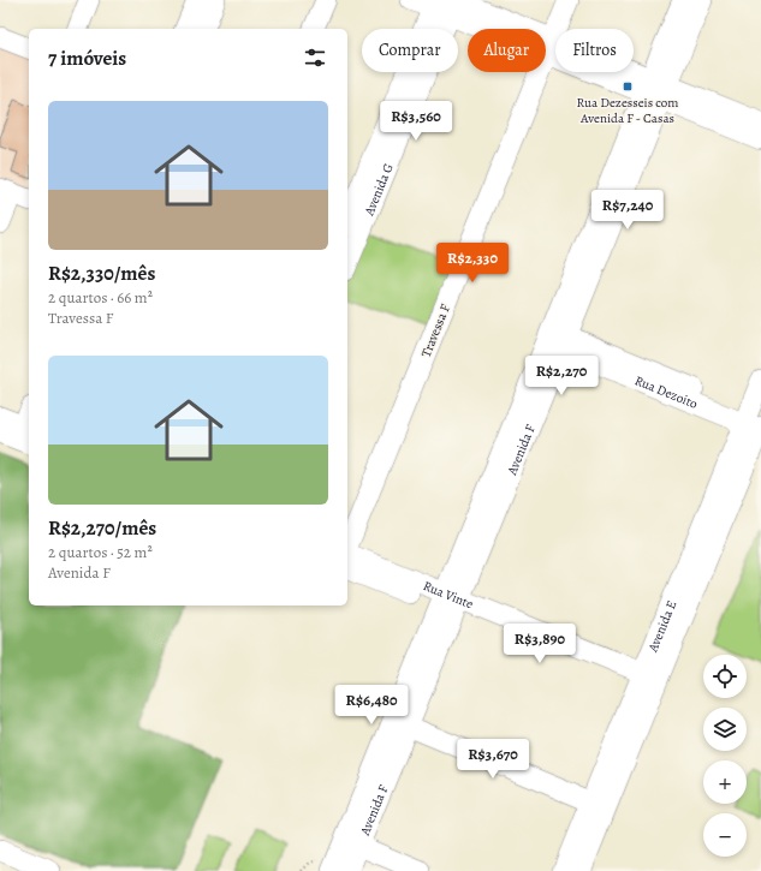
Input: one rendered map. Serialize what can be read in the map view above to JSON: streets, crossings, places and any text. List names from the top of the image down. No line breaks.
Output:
{"streets":{"street":["Avenida G","Travessa F","Rua Dezoito","Avenida F","Rua Vinte","Avenida E"]},"crossings":[["Rua Dezoito","Avenida F"],["Rua Dezoito","Avenida E"],["Avenida F","Rua Vinte"],["Rua Vinte","Avenida E"]],"places":{"transit":["Rua Dezesseis com Avenida F - Casas"]},"page":{"chip":["Comprar","Alugar","Filtros"],"heading":"7 imóveis","list":[{"name":"R$2,330/mês","note":"2 quartos · 66 m² · Travessa F"},{"name":"R$2,270/mês","note":"2 quartos · 52 m² · Avenida F"}],"price":["R$3,560","R$7,240","R$2,330","R$2,270","R$3,890","R$6,480","R$3,670"],"map_buttons":["+","−"]}}
